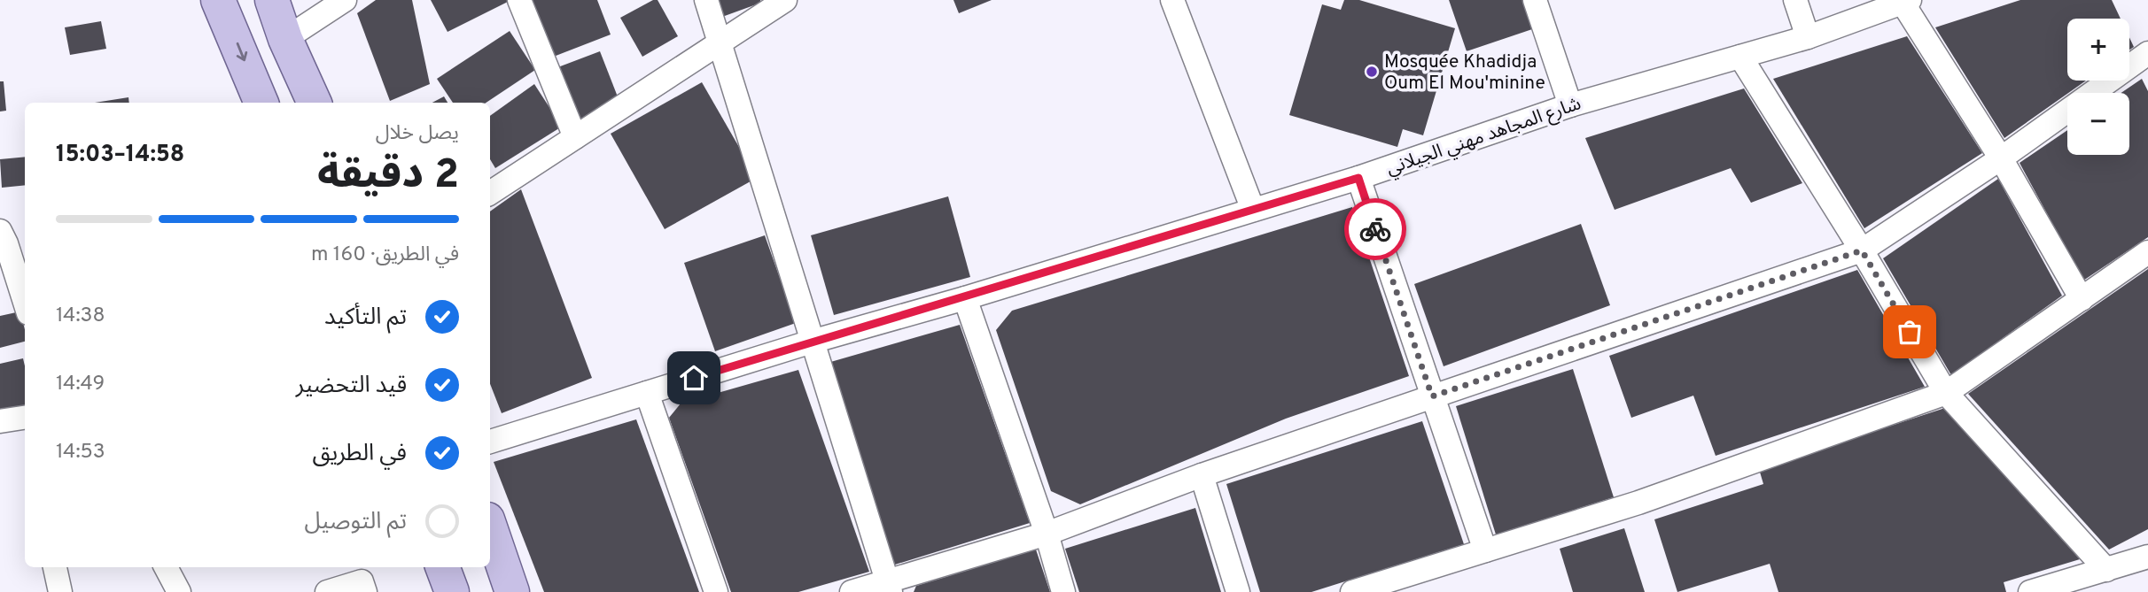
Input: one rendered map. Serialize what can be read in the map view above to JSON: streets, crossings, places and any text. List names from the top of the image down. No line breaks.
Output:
{"streets":{"street":["شارع المجاهد مهني الجيلاني"]},"places":["Mosquée Khadidja Oum El Mou'minine"],"page":{"map_buttons":["+","−"],"heading":["2 دقيقة","يصل خلال","14:58–15:03"],"bar":"في الطريق · 160 m","list":[["تم التأكيد","14:38"],["قيد التحضير","14:49"],["في الطريق","14:53"],"تم التوصيل"]}}
